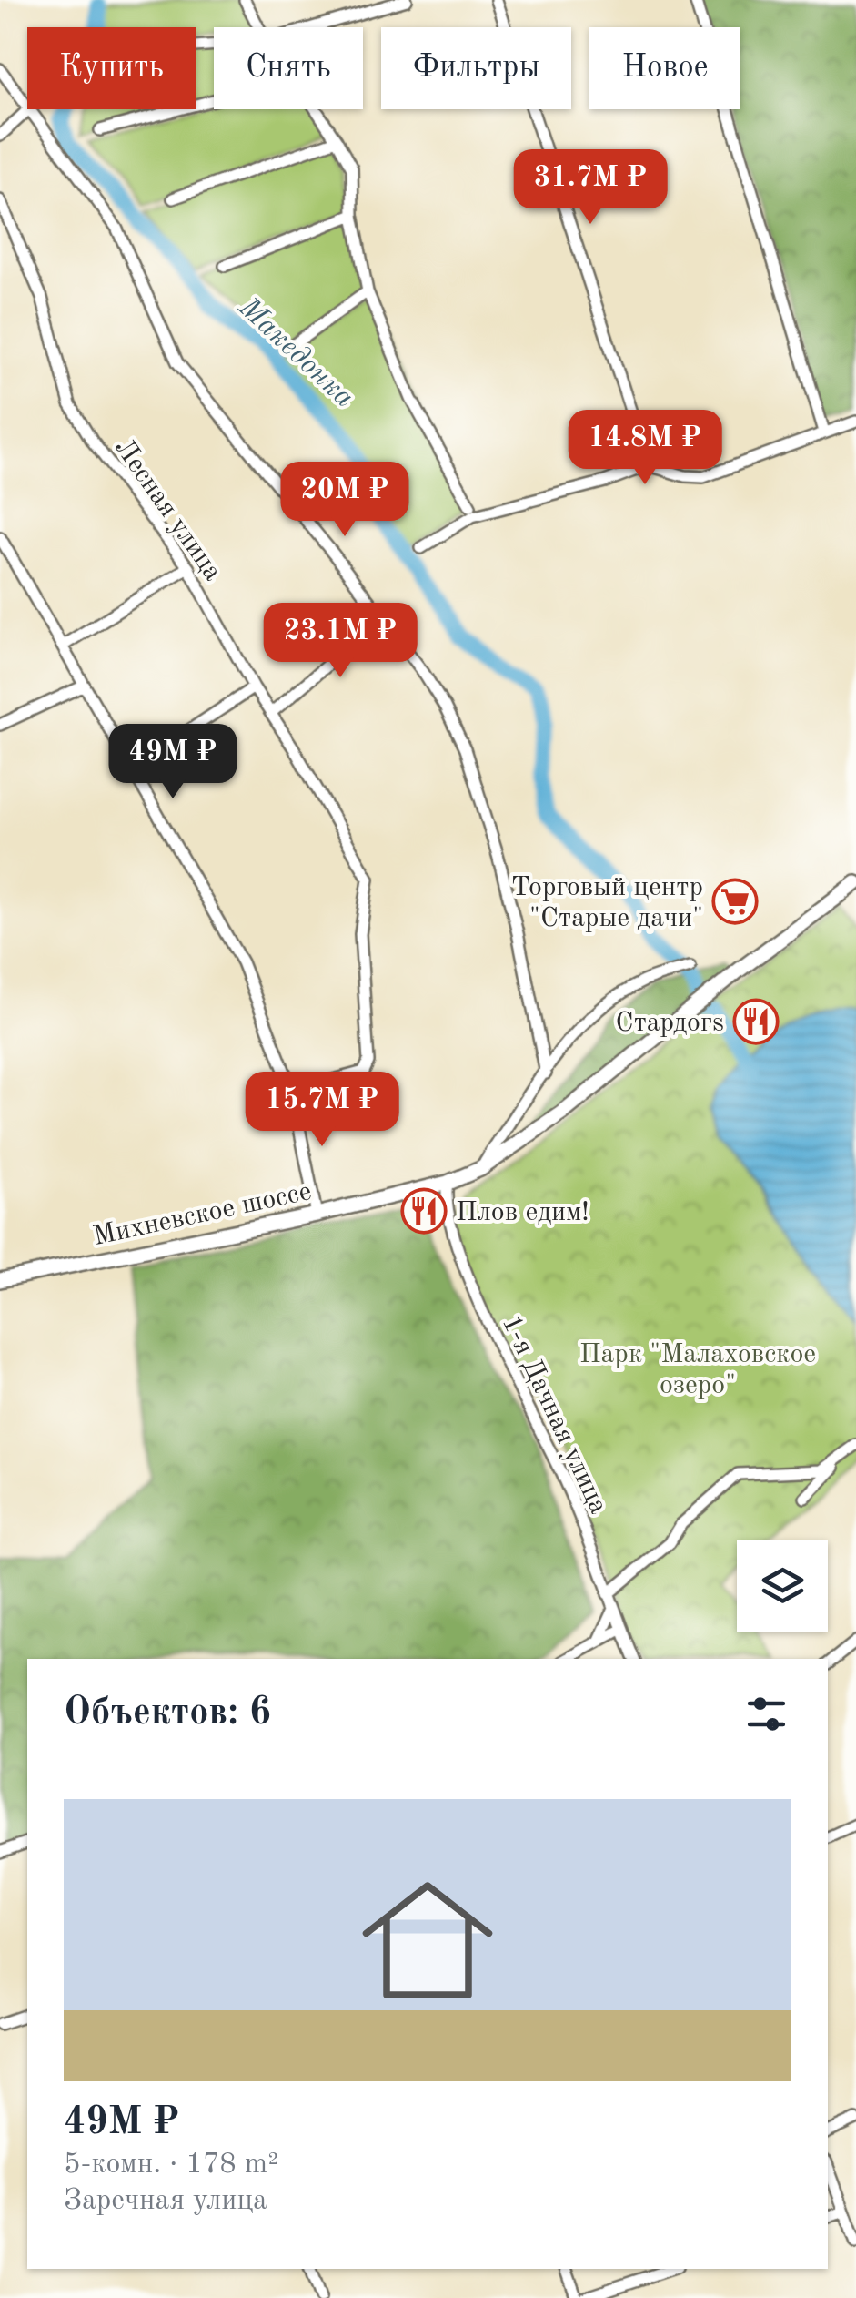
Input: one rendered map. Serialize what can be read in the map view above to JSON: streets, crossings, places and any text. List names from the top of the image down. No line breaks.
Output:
{"streets":{"main road":["Михневское шоссе"],"street":["Лесная улица","1-я Дачная улица"]},"crossings":[["Михневское шоссе","1-я Дачная улица"]],"water":["Македонка"],"parks":["Парк \"Малаховское озеро\""],"places":{"supermarket":["Торговый центр \"Старые дачи\""],"restaurant":["Стардогs","Плов едим!"]},"page":{"chip":["Купить","Снять","Фильтры","Новое"],"price":["31.7M ₽","14.8M ₽","20M ₽","23.1M ₽","49M ₽","15.7M ₽"],"heading":"Объектов: 6","list":[{"name":"49M ₽","note":"5-комн. · 178 m² · Заречная улица"}]}}
